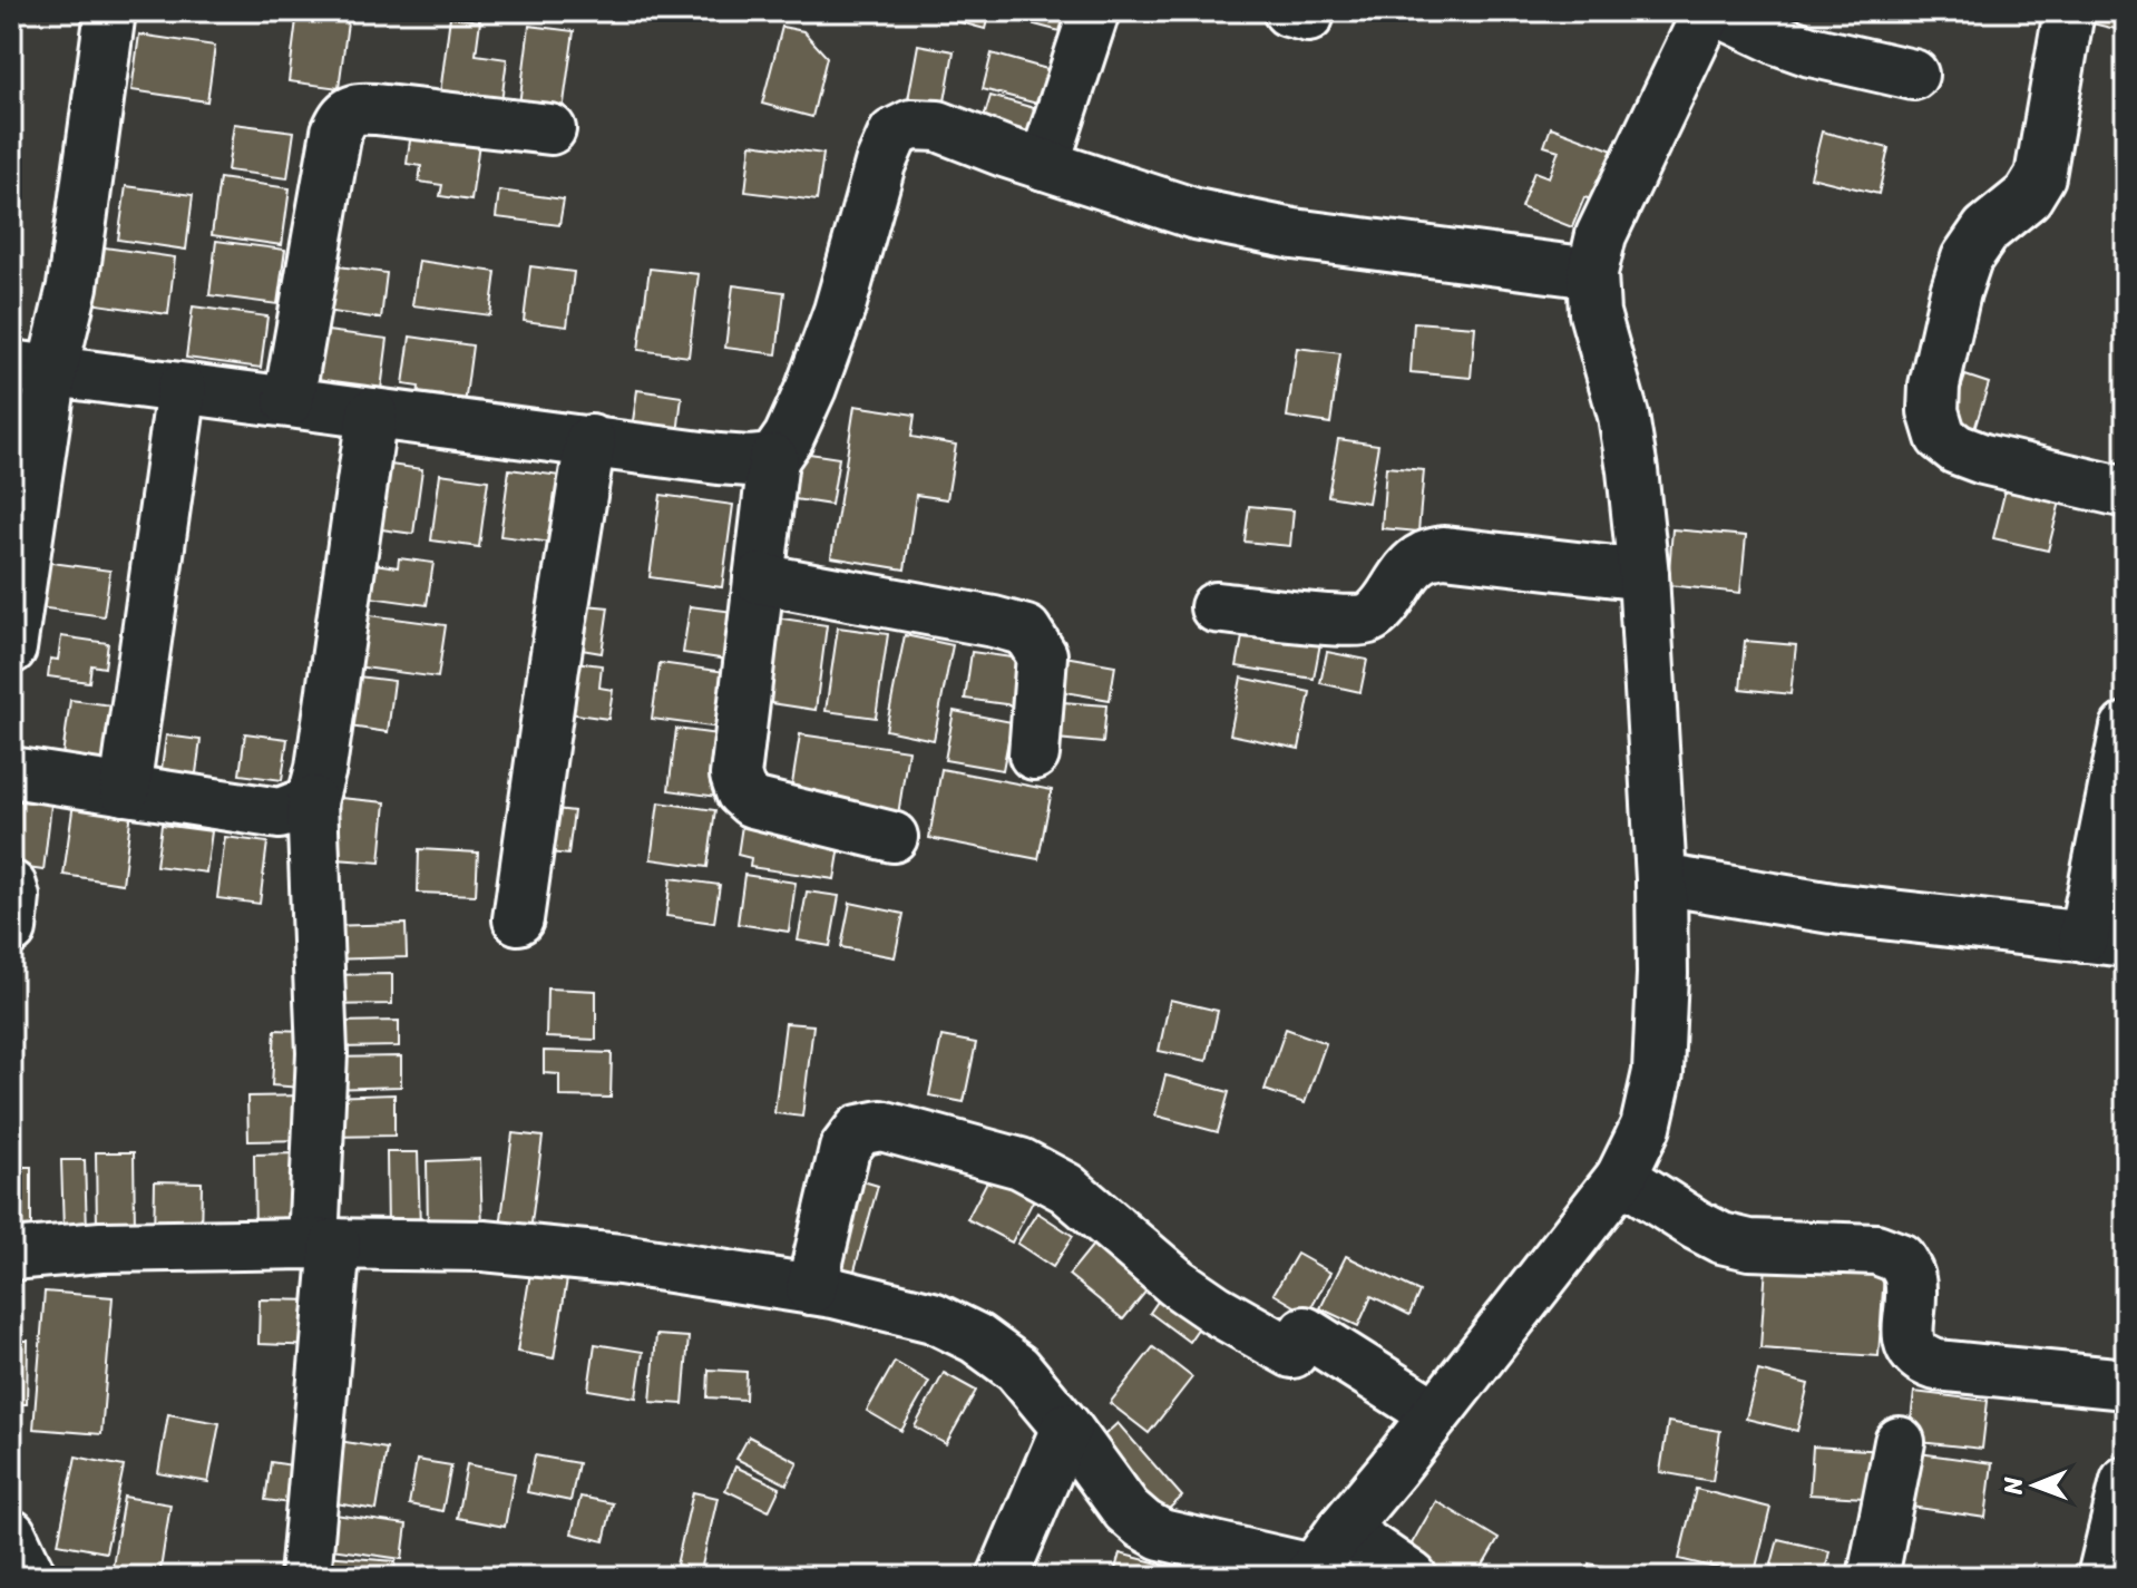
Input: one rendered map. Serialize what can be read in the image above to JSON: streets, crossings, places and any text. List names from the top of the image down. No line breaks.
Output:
{"north":"left"}
